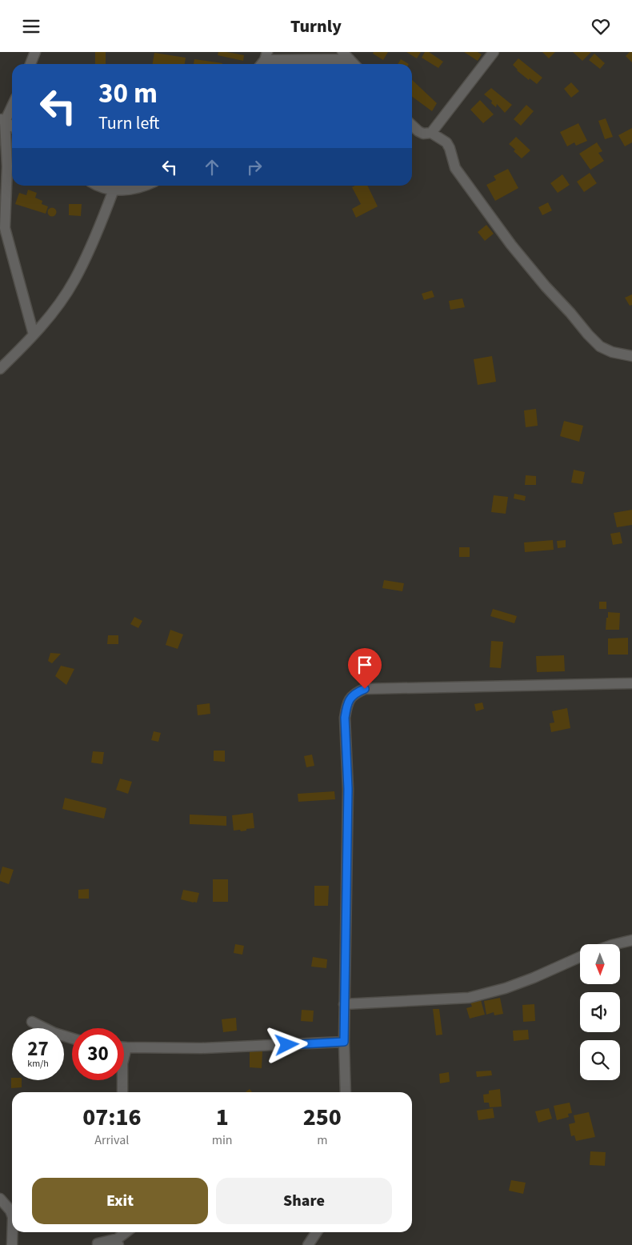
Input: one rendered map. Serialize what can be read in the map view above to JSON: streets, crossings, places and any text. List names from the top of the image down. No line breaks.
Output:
{"north":"bottom","page":{"header":"Turnly","turn":["30 m","Turn left"],"speed":"27 km/h","limit":"30","eta":["07:16","Arrival","1","min","250","m"],"buttons":["Exit","Share"]}}
